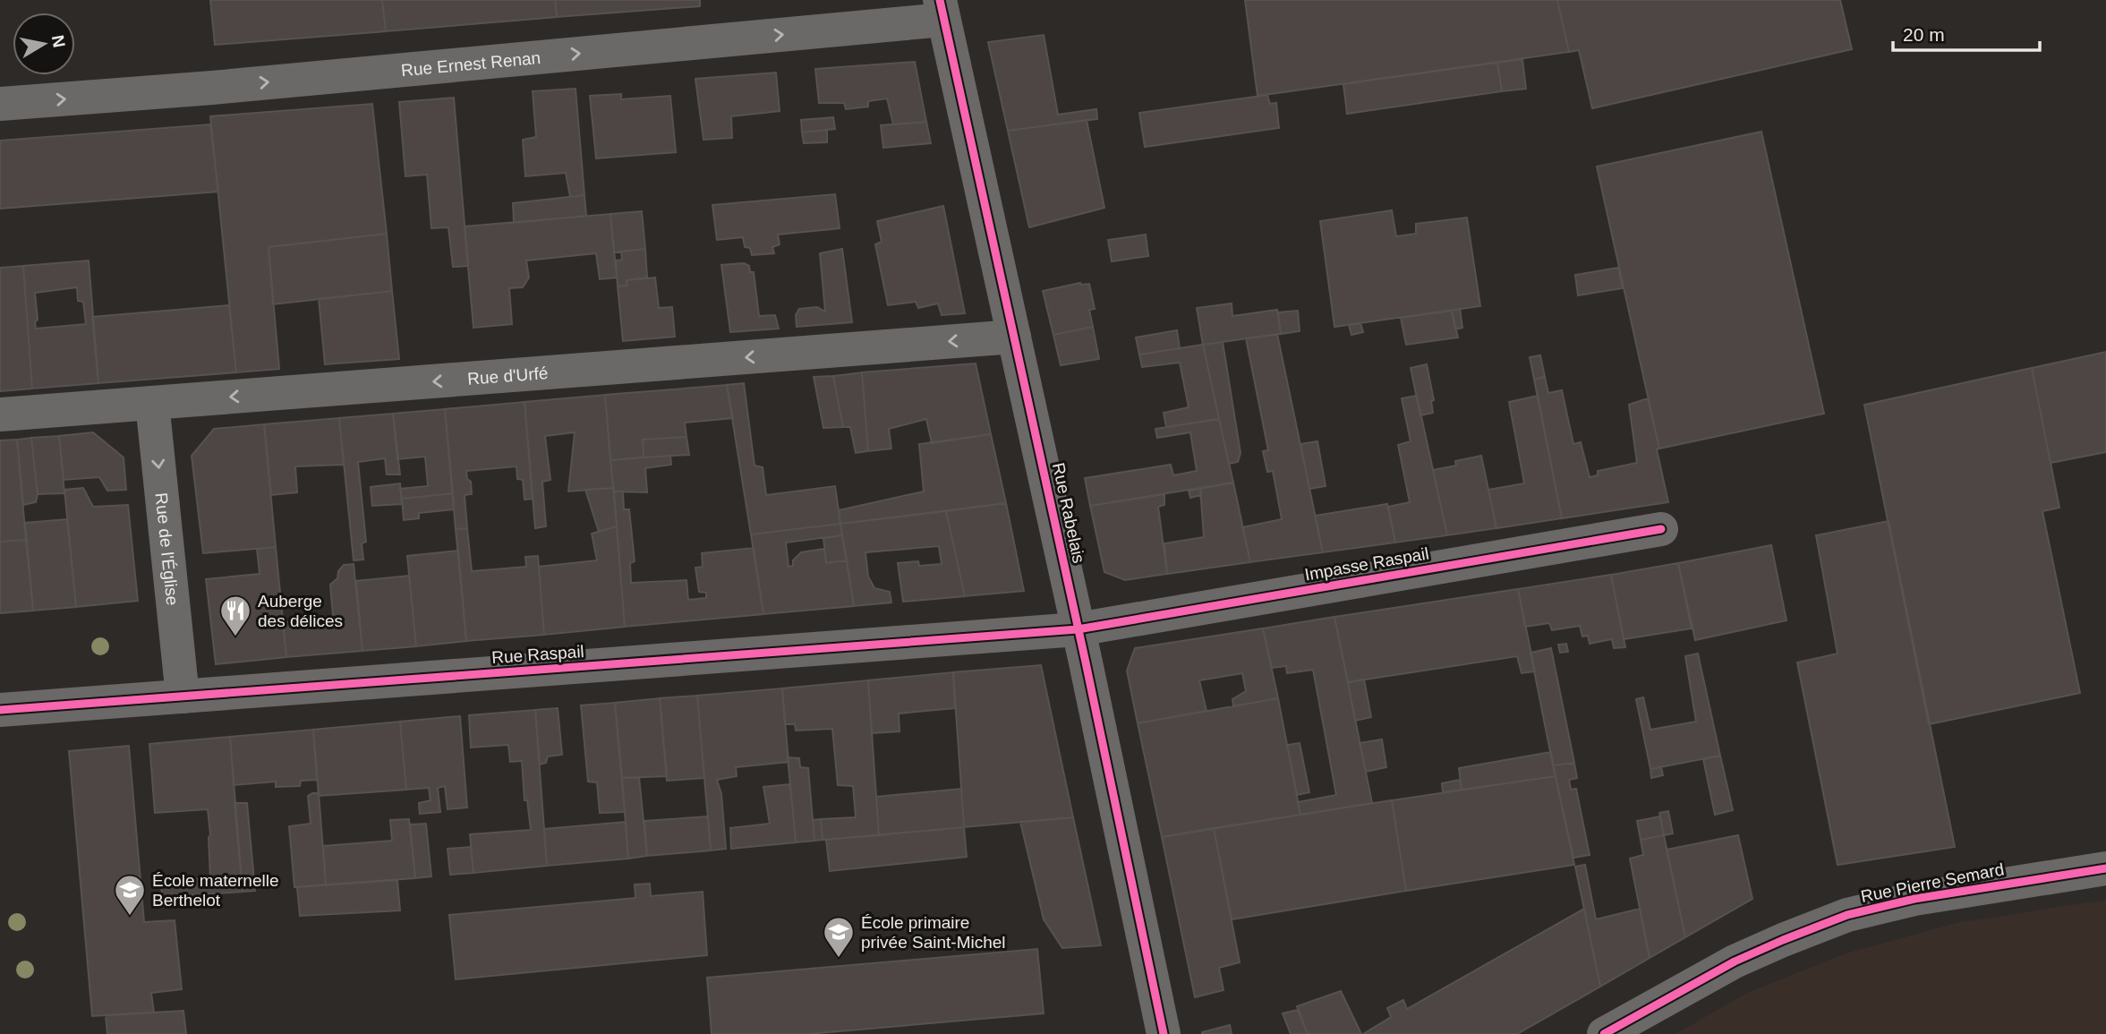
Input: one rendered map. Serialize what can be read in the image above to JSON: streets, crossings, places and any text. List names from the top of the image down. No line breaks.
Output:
{"streets":{"street":["Rue Ernest Renan","Rue d'Urfé","Rue Rabelais","Rue de l'Église","Impasse Raspail","Rue Raspail","Rue Pierre Semard"]},"crossings":[["Rue Ernest Renan","Rue Rabelais"],["Rue d'Urfé","Rue Rabelais"],["Rue d'Urfé","Rue de l'Église"],["Rue Rabelais","Impasse Raspail"],["Rue Rabelais","Rue Raspail"],["Rue de l'Église","Rue Raspail"],["Impasse Raspail","Rue Raspail"]],"one_way":["Rue Ernest Renan","Rue d'Urfé","Rue de l'Église"],"places":{"restaurant":["Auberge des délices"],"school or university":["École maternelle Berthelot","École primaire privée Saint-Michel"]},"scale_bar":"20 m","north":"right"}
